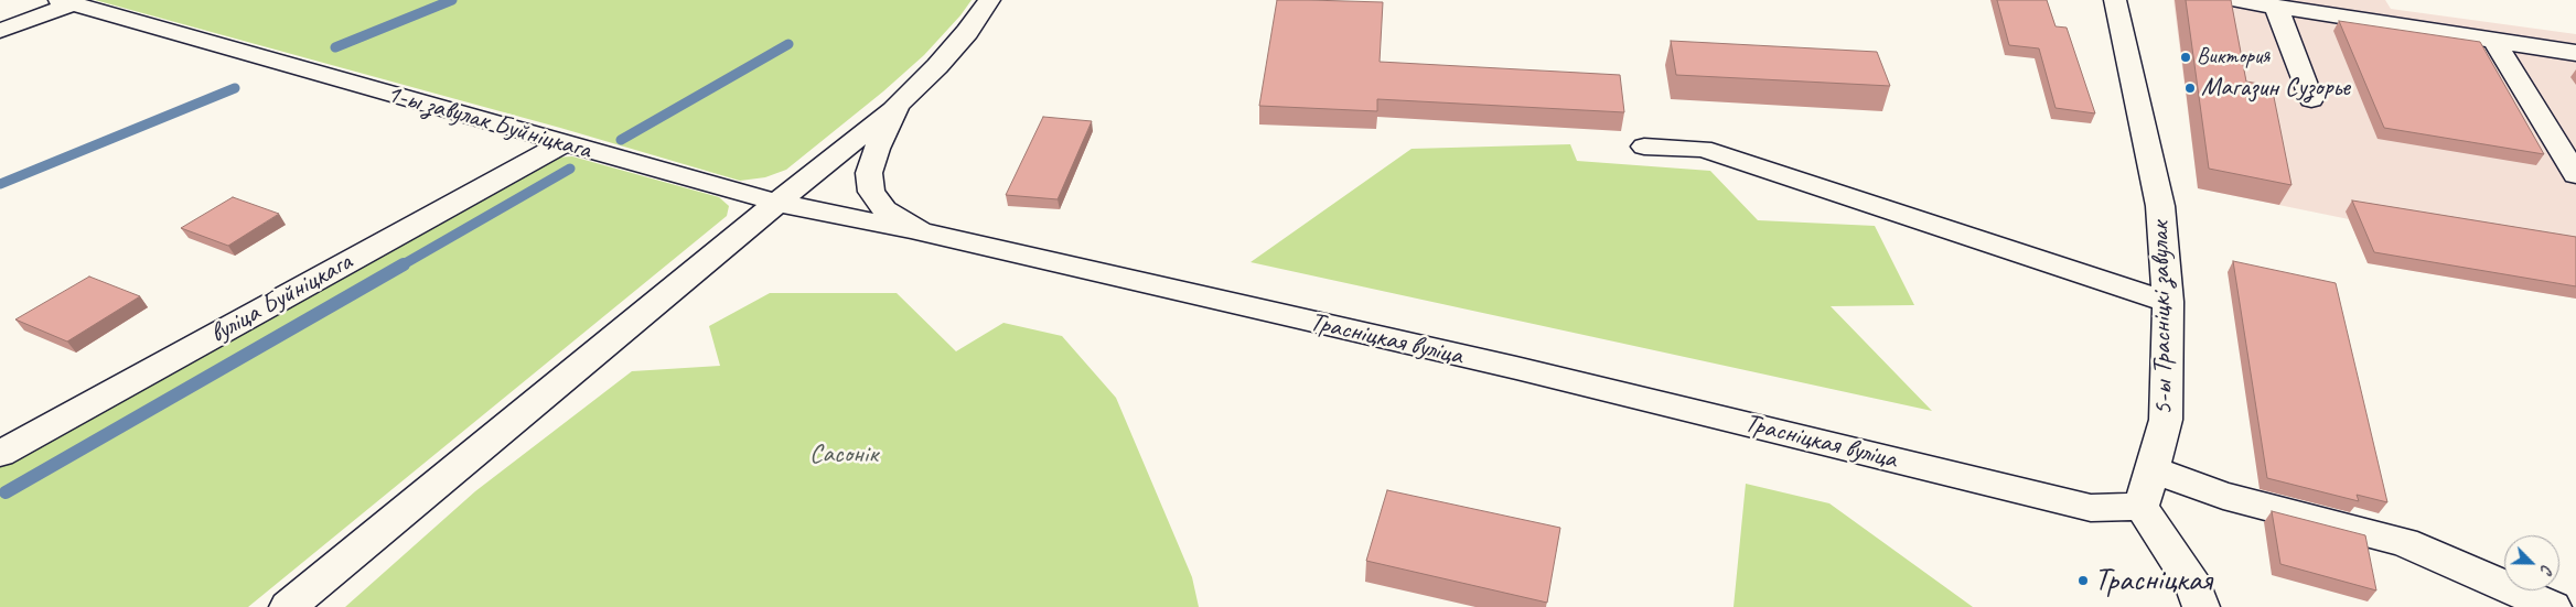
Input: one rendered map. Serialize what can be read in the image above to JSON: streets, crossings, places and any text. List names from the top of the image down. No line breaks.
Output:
{"streets":{"street":["1-ы завулак Буйніцкага","вуліца Буйніцкага","5-ы Трасніцкі завулак","Трасніцкая вуліца"]},"crossings":[["1-ы завулак Буйніцкага","вуліца Буйніцкага"],["1-ы завулак Буйніцкага","Трасніцкая вуліца"],["5-ы Трасніцкі завулак","Трасніцкая вуліца"]],"parks":["Сасонік"],"places":["Виктория","Магазин Сузорье","Трасніцкая"],"north":"bottom right"}
